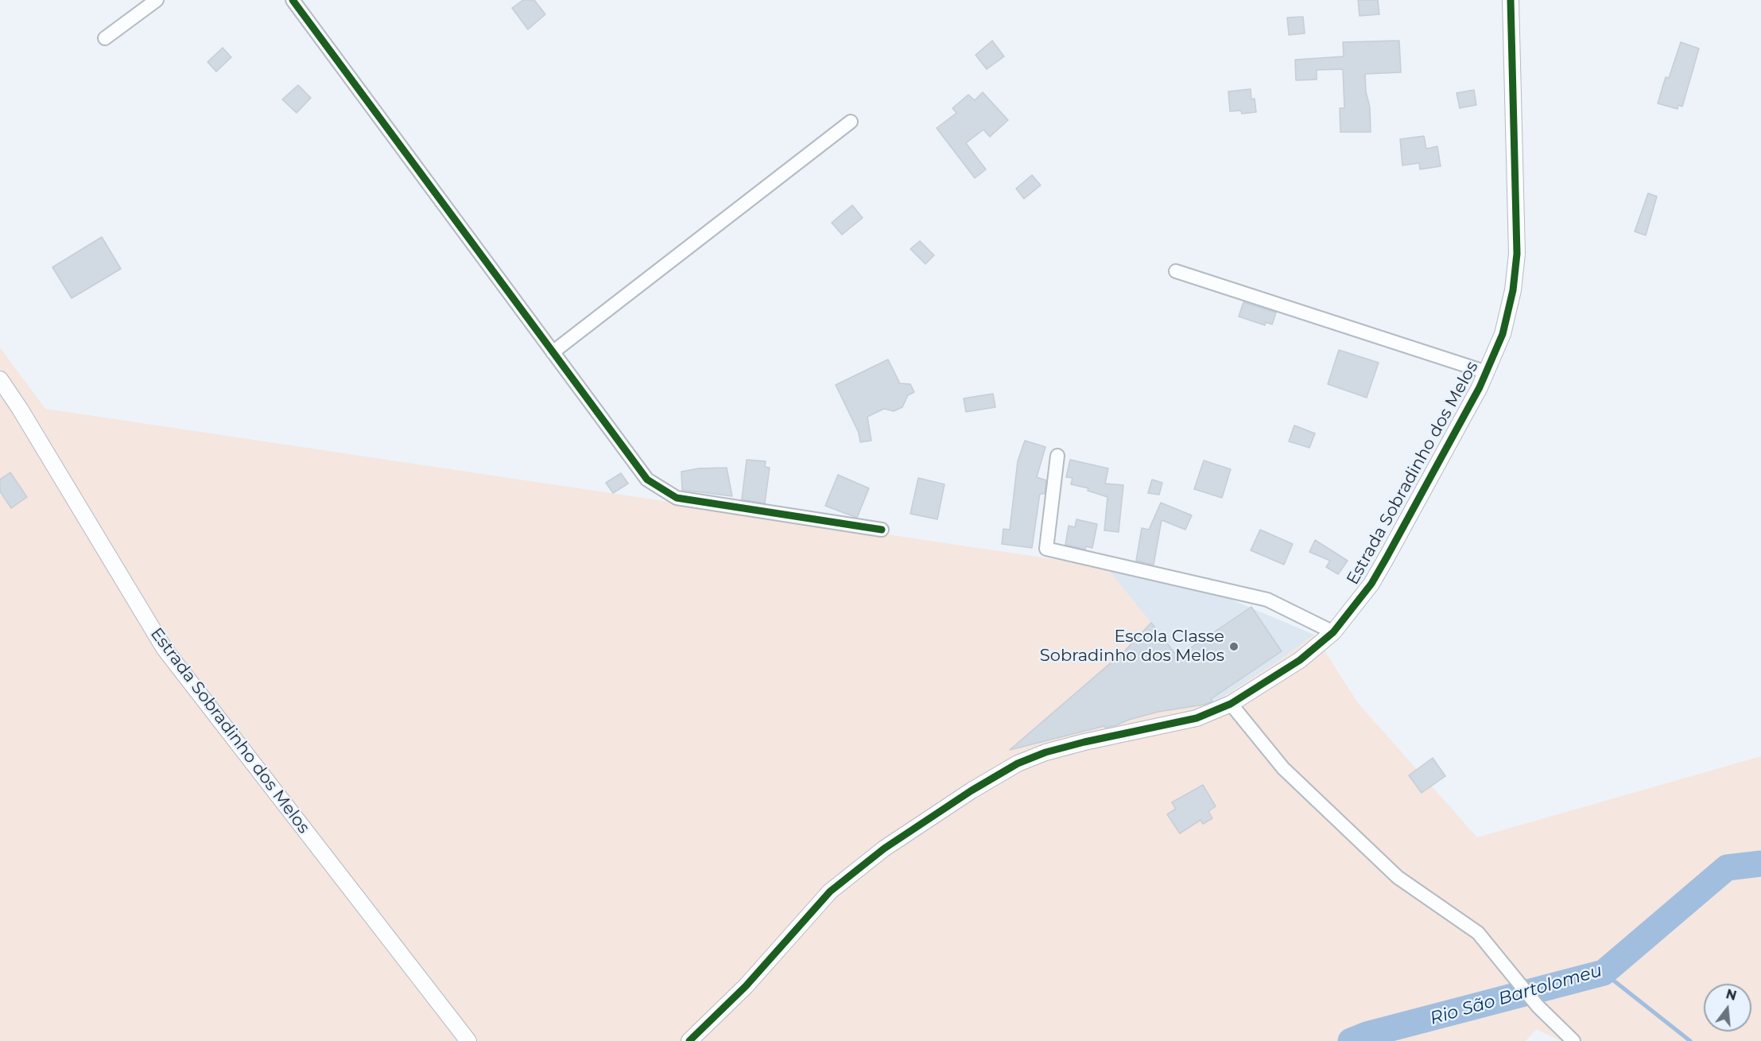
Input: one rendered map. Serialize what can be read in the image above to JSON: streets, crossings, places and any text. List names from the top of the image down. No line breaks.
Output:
{"streets":{"street":["Estrada Sobradinho dos Melos"]},"water":["Rio São Bartolomeu"],"places":["Escola Classe Sobradinho dos Melos"],"north":"top"}
